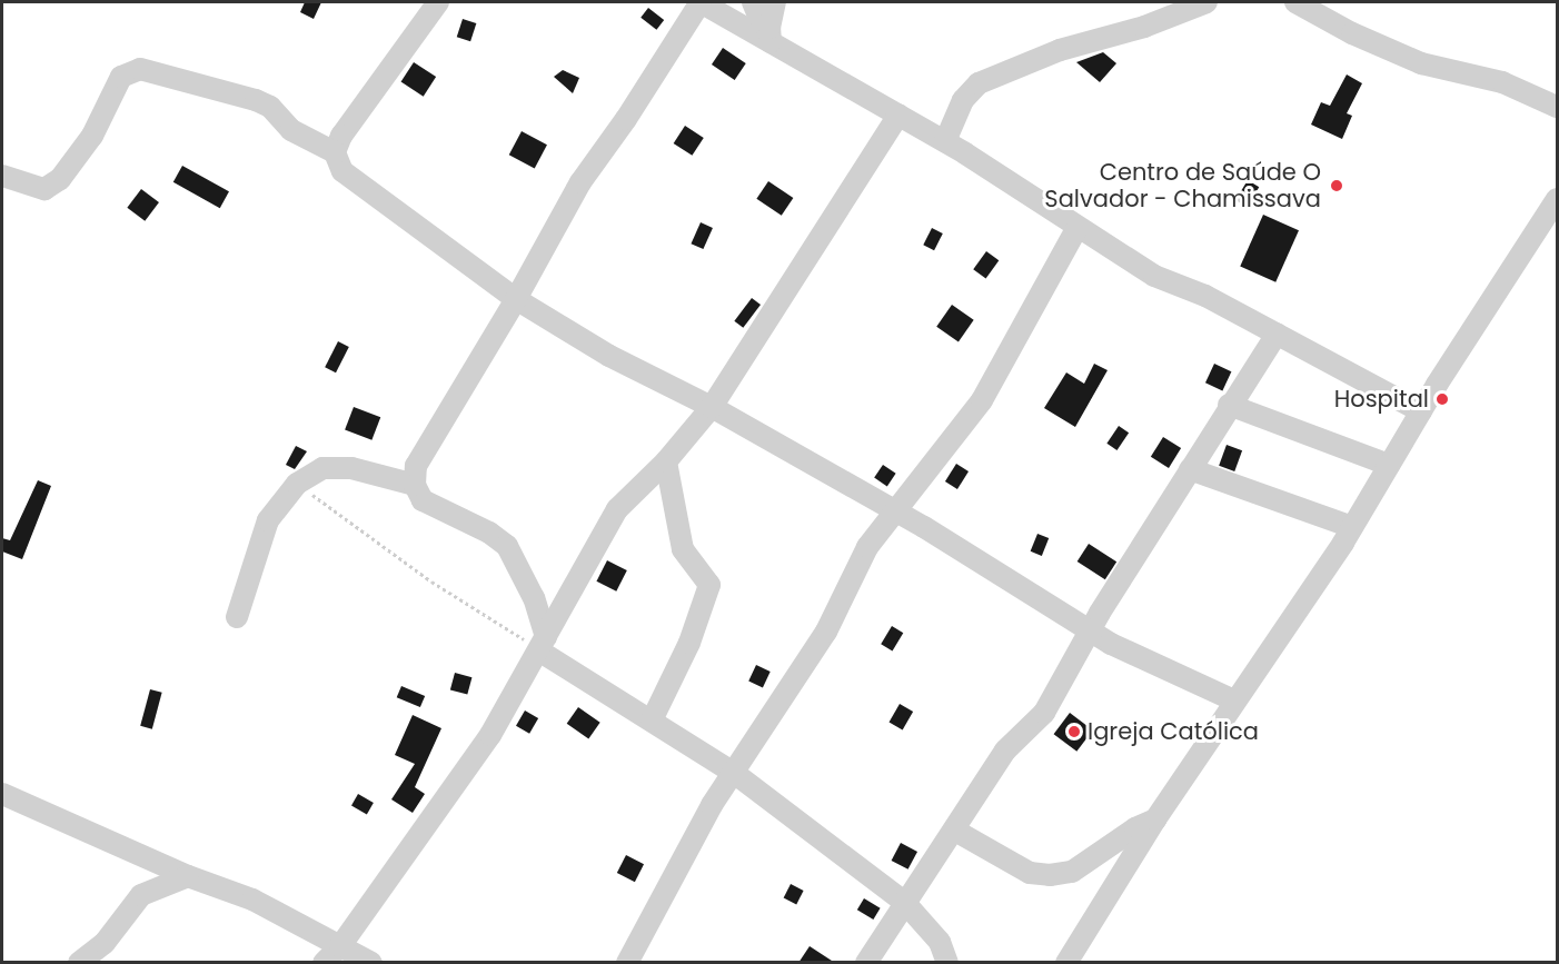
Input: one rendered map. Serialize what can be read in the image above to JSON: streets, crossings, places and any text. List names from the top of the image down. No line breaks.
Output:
{"places":["Centro de Saúde O Salvador - Chamissava","Hospital","Igreja Católica"]}
